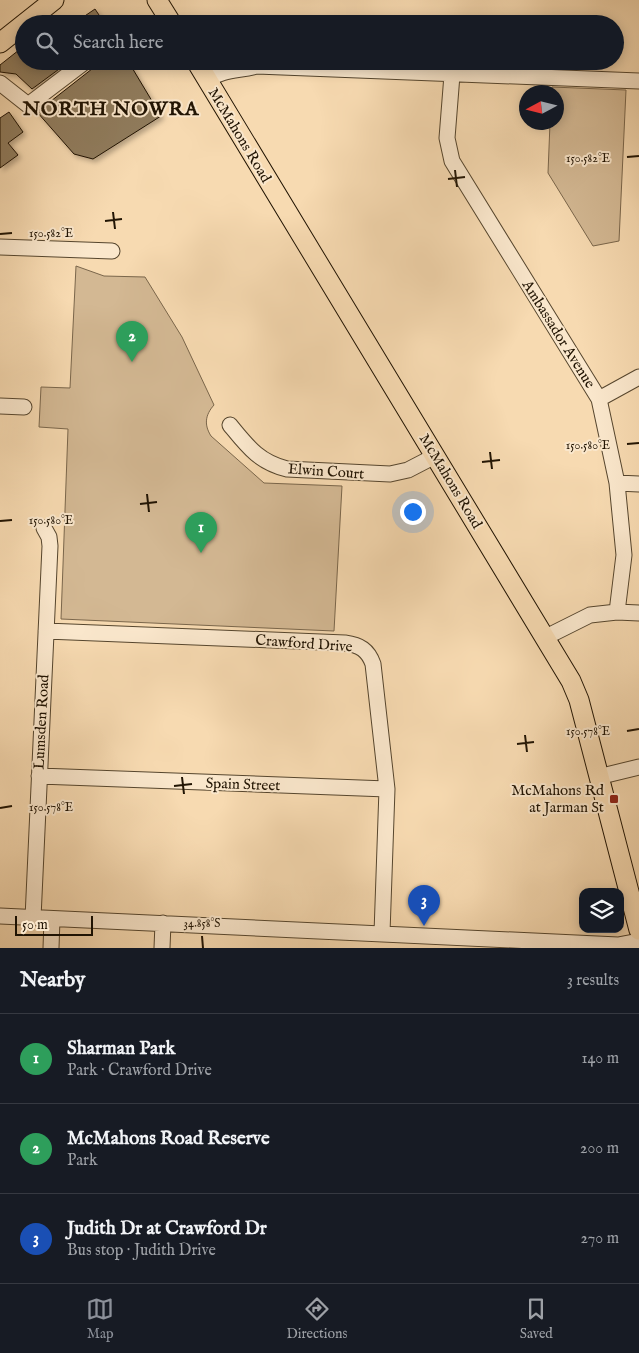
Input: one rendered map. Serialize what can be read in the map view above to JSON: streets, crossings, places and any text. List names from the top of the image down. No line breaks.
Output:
{"streets":{"main road":["McMahons Road"],"street":["Ambassador Avenue","Elwin Court","Crawford Drive","Lumsden Road","Spain Street"]},"crossings":[["McMahons Road","Elwin Court"],["Crawford Drive","Lumsden Road"],["Crawford Drive","Spain Street"],["Lumsden Road","Spain Street"]],"districts":["NORTH NOWRA"],"places":{"transit":["McMahons Rd at Jarman St"]},"scale_bar":"50 m","north":"left","page":{"search":"Search here","pins":["2","1","3"],"scale":"50 m","heading":["Nearby","3 results"],"list":[{"mark":"1","name":"Sharman Park","note":"Park · Crawford Drive","value":"140 m"},{"mark":"2","name":"McMahons Road Reserve","note":"Park","value":"200 m"},{"mark":"3","name":"Judith Dr at Crawford Dr","note":"Bus stop · Judith Drive","value":"270 m"}],"nav":["Map","Directions","Saved"]},"coordinates":["150.582°E","150.580°E","150.578°E","34.858°S"]}
